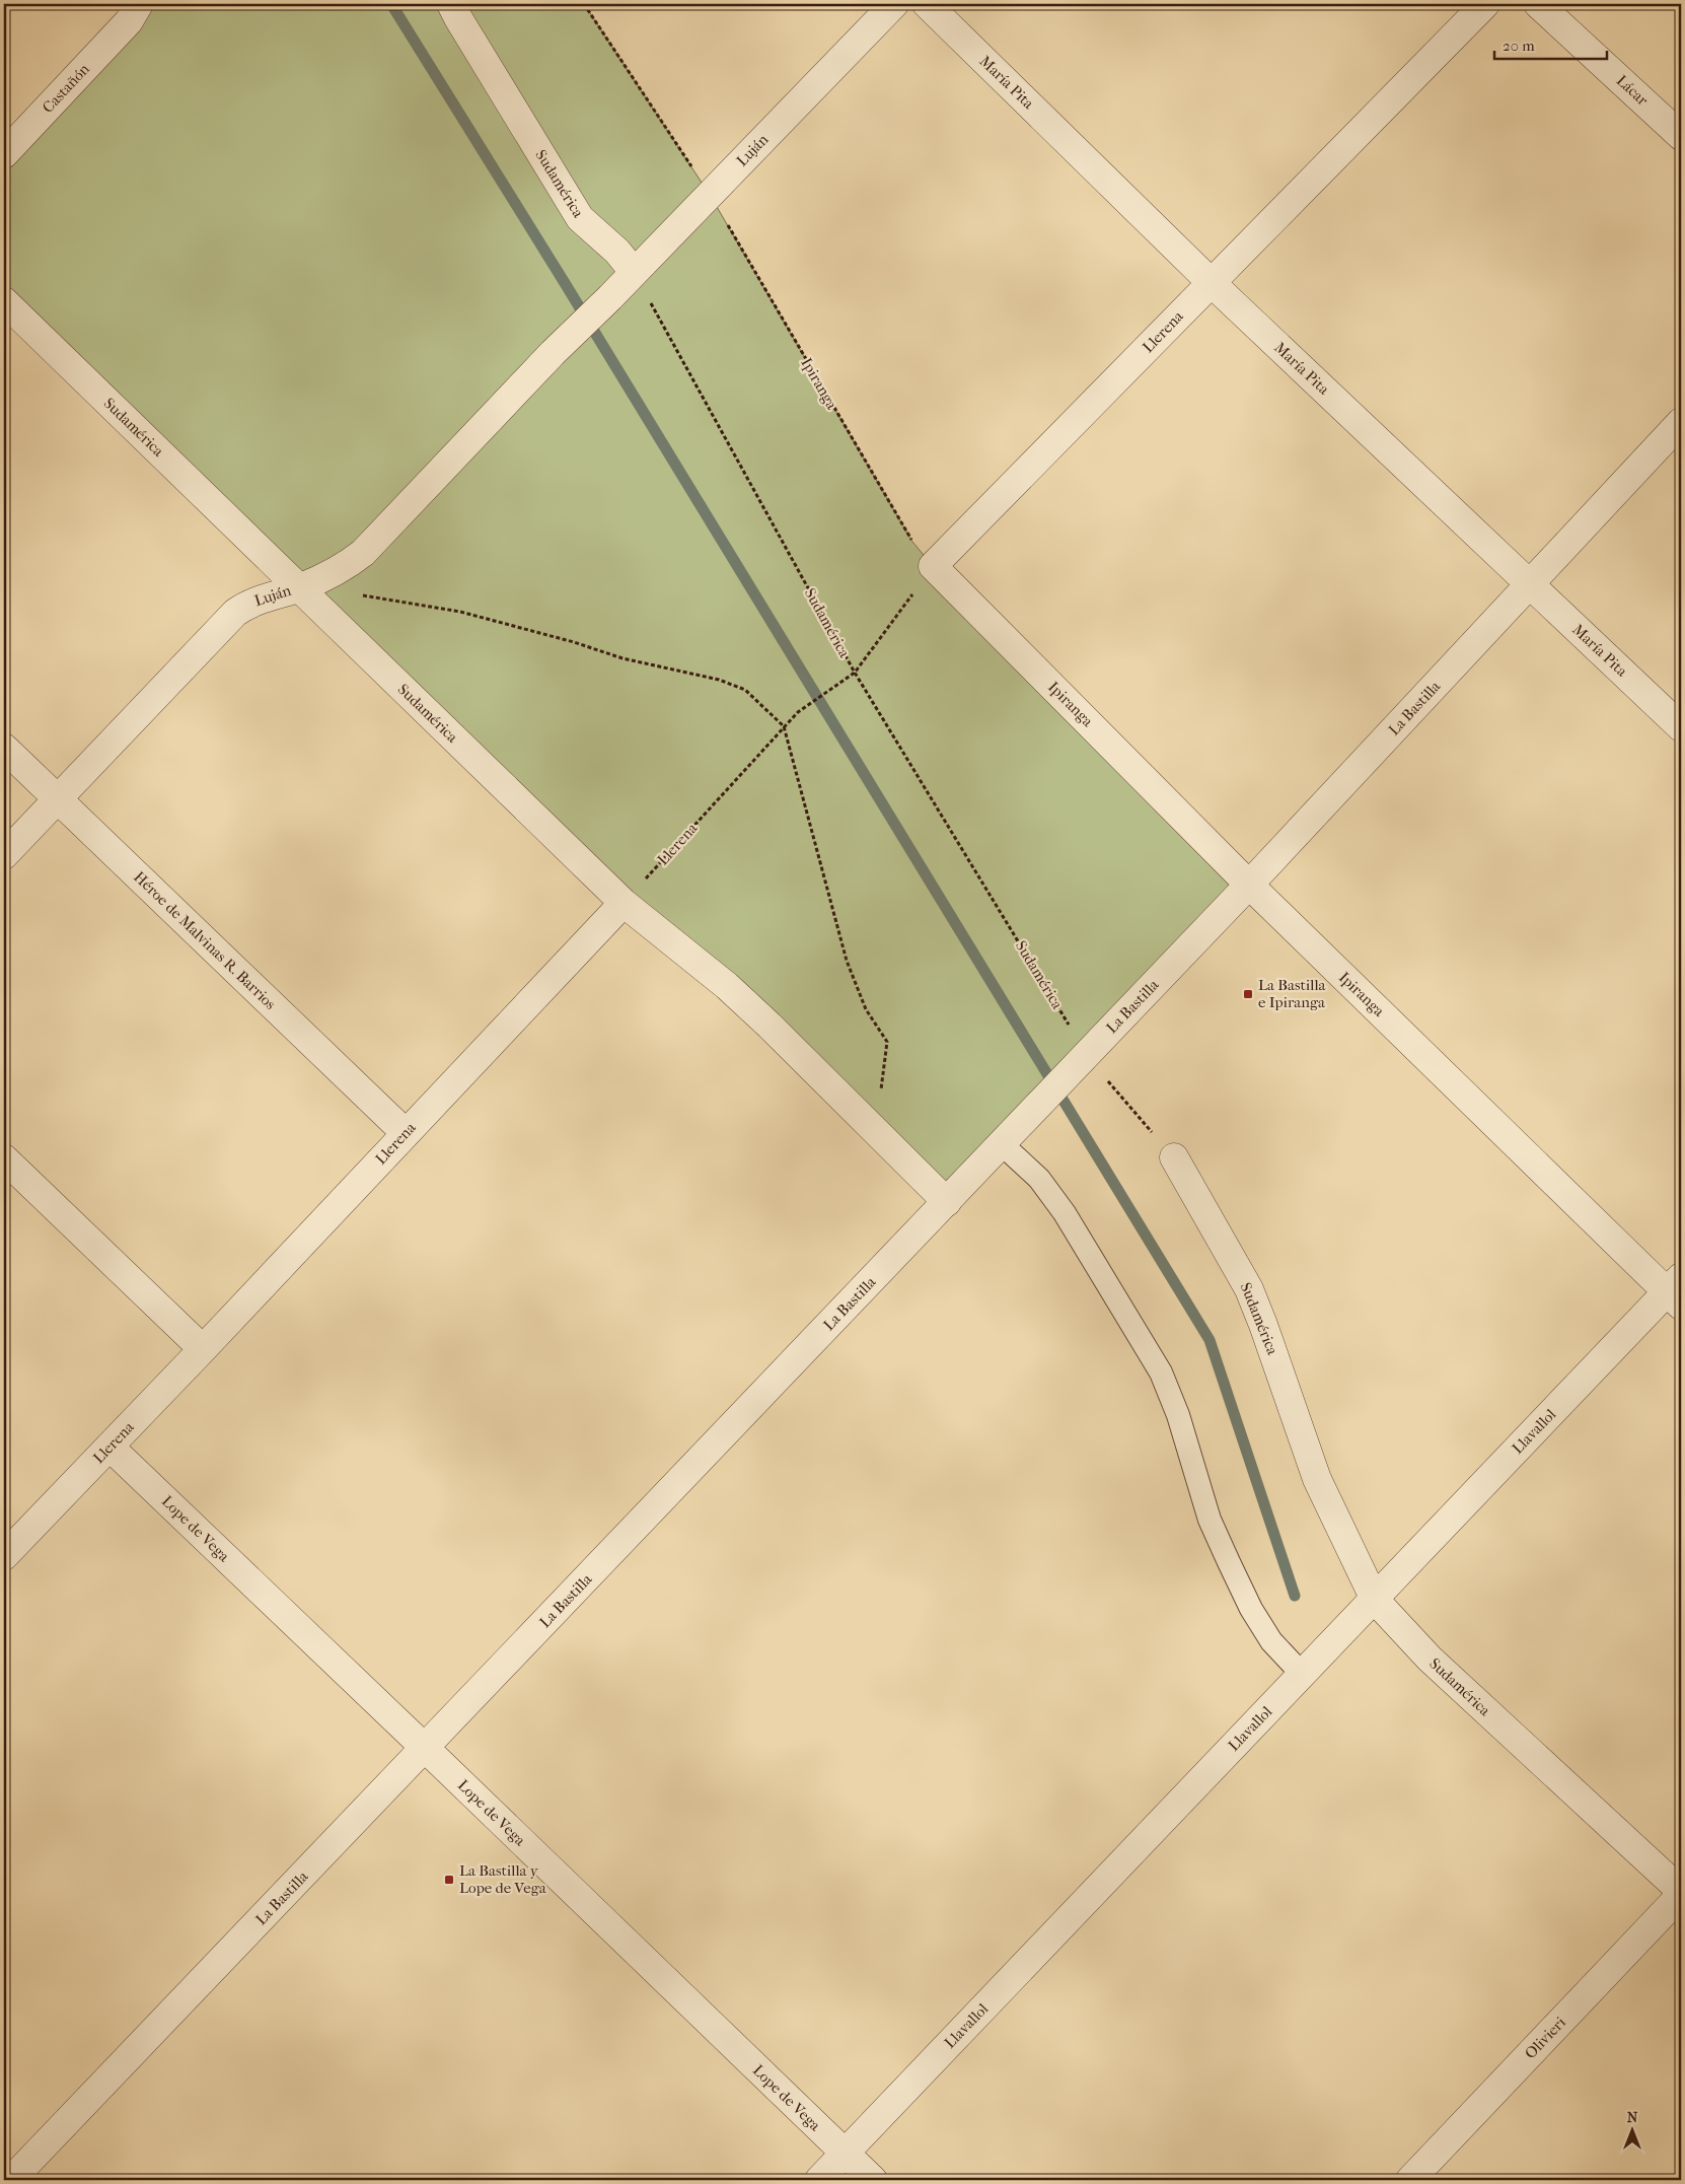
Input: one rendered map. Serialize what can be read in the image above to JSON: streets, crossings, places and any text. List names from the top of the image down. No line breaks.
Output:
{"streets":{"street":["María Pita","Castañón","Lácar","Luján","Sudamérica","Llerena","Ipiranga","La Bastilla","Héroe de Malvinas R. Barrios","Llavallol","Lope de Vega","Olivieri"]},"crossings":[["María Pita","Llerena"],["María Pita","La Bastilla"],["Luján","Sudamérica"],["Luján","Ipiranga"],["Luján","Héroe de Malvinas R. Barrios"],["Sudamérica","Llerena"],["Sudamérica","La Bastilla"],["Sudamérica","Llavallol"],["Llerena","Ipiranga"],["Llerena","Héroe de Malvinas R. Barrios"],["Llerena","Lope de Vega"],["Ipiranga","La Bastilla"],["Ipiranga","Llavallol"],["La Bastilla","Lope de Vega"],["Llavallol","Lope de Vega"]],"places":{"transit":["La Bastilla e Ipiranga","La Bastilla y Lope de Vega"]},"scale_bar":"20 m","north":"top"}
